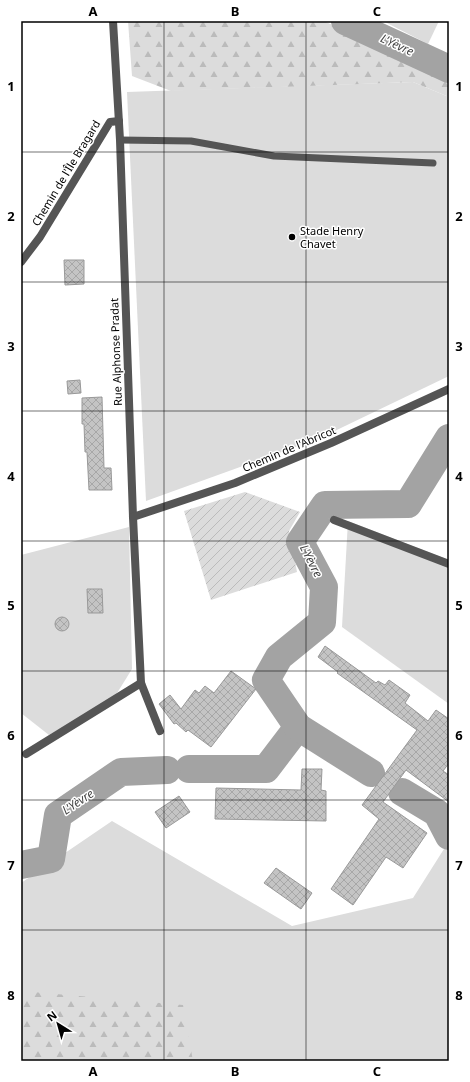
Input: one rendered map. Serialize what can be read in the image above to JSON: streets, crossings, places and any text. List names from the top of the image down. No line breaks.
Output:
{"streets":{"street":["Chemin de l'Île Bragard","Rue Alphonse Pradat","Chemin de l'Abricot"]},"crossings":[["Chemin de l'Île Bragard","Rue Alphonse Pradat"],["Rue Alphonse Pradat","Chemin de l'Abricot"]],"water":["L'Yèvre"],"places":["Stade Henry Chavet"],"north":"top left","grid":{"columns":["A","B","C"],"rows":["1","2","3","4","5","6","7","8"]}}
